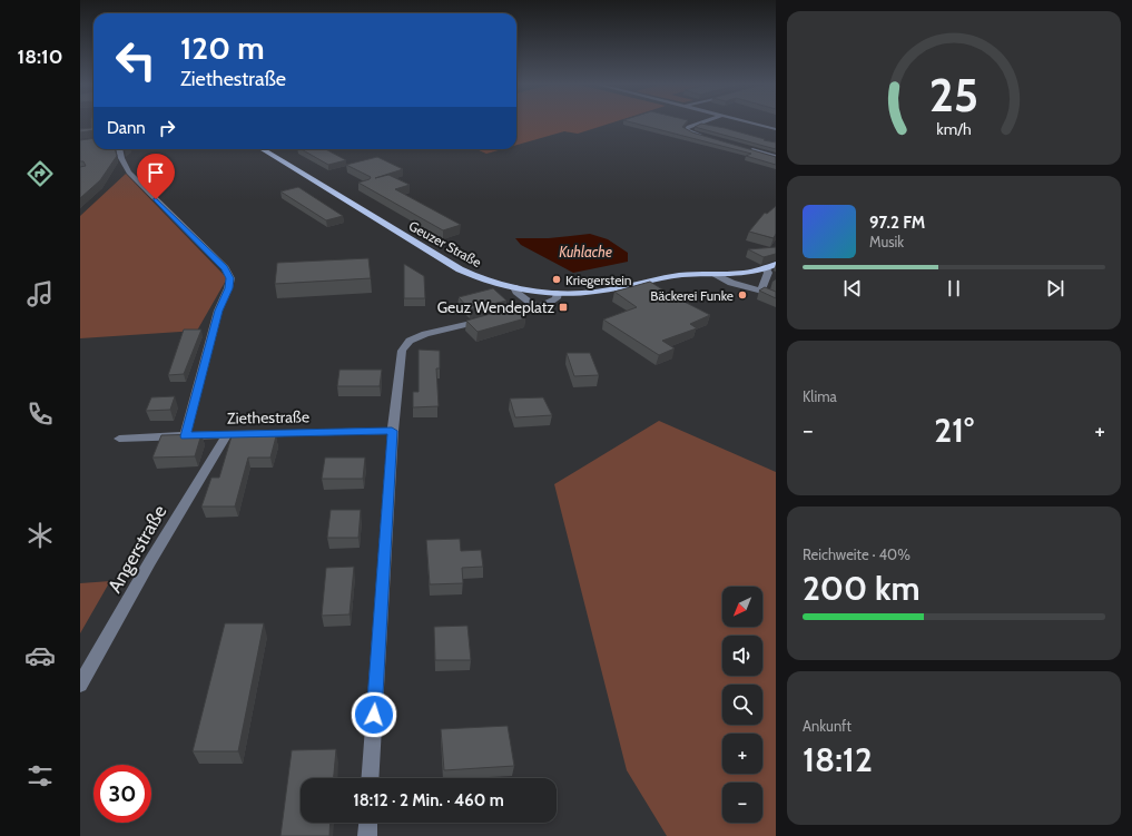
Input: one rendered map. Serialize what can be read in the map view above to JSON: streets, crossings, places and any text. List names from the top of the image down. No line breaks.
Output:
{"streets":{"main road":["Geuzer Straße"],"street":["Ziethestraße","Angerstraße"]},"crossings":[["Ziethestraße","Angerstraße"]],"water":["Kuhlache"],"places":{"other":["Kriegerstein","Bäckerei Funke"],"transit":["Geuz Wendeplatz"]},"north":"bottom left","page":{"tabs":"18:10","turn":["120 m","Ziethestraße"],"then":"Dann","song":["97.2 FM","Musik"],"tile":["Klima",["Reichweite · 40%","200 km"],["Ankunft","18:12"]],"heat":["−","21°","+"],"map_buttons":["+","−"],"limit":"30","trip":"18:12 · 2 Min. · 460 m","gauge":["25","km/h"]}}
